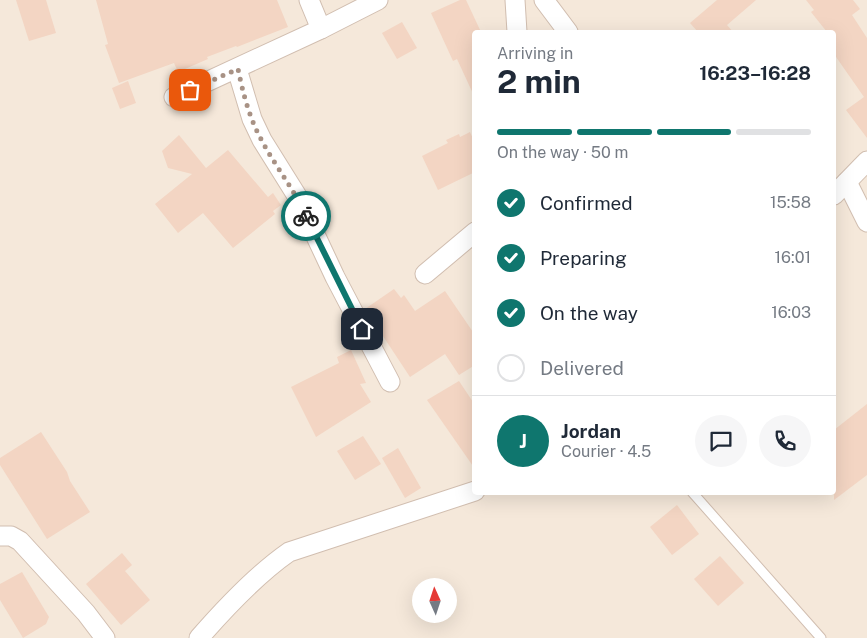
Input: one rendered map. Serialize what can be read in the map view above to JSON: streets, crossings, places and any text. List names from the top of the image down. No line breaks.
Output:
{"north":"top","page":{"heading":["2 min","Arriving in","16:23–16:28"],"panel":["Jordan","Courier · 4.5"],"bar":"On the way · 50 m","list":[["Confirmed","15:58"],["Preparing","16:01"],["On the way","16:03"],"Delivered"],"round":"J"}}
